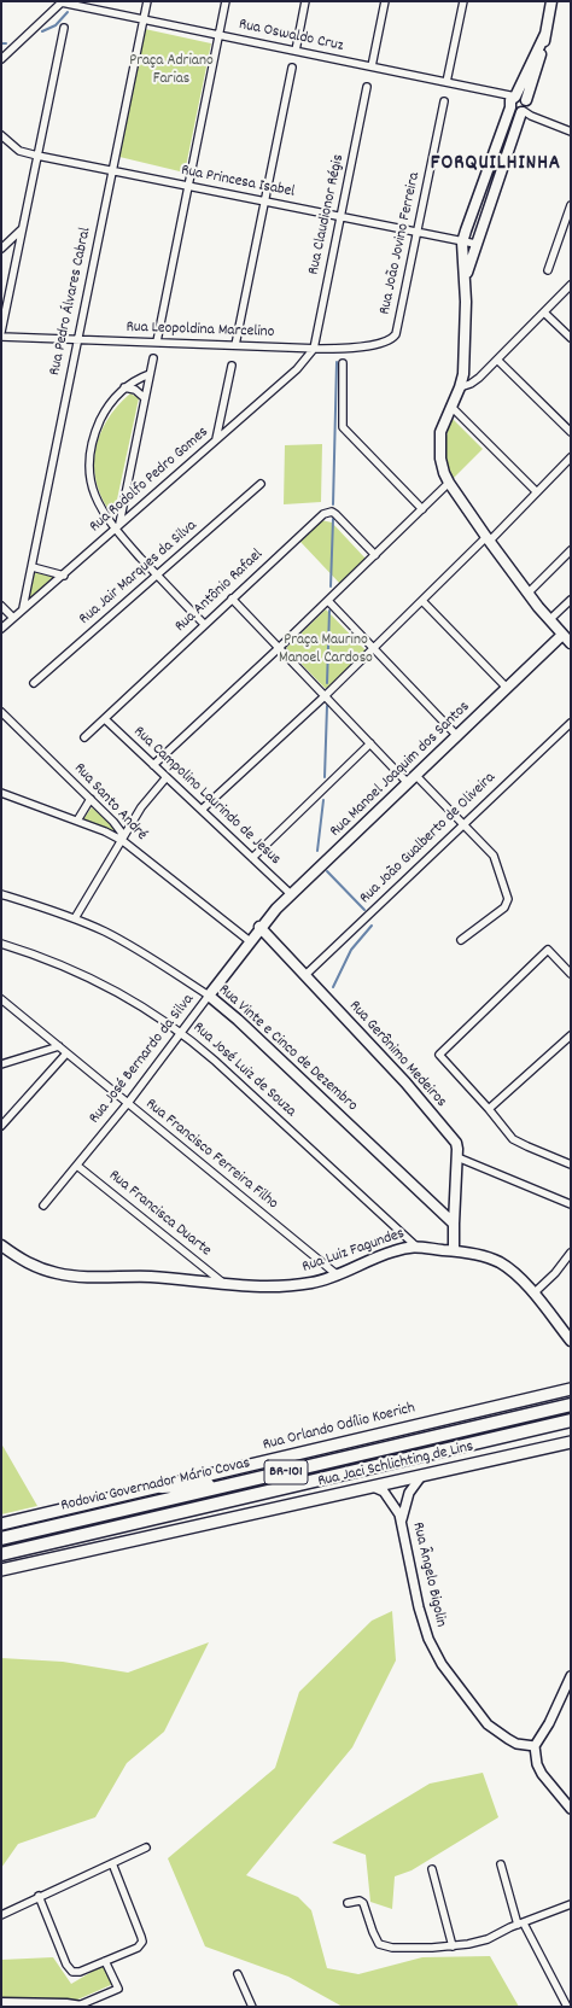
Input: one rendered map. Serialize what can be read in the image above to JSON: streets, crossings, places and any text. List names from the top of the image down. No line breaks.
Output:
{"streets":{"highway":["BR-101","Rodovia Governador Mário Covas"],"main road":["Rua Manoel Joaquim dos Santos","Rua Vinte e Cinco de Dezembro","Rua Gerônimo Medeiros","Rua José Bernardo da Silva","Rua Luiz Fagundes","Rua Orlando Odílio Koerich","Rua Jaci Schlichting de Lins"],"street":["Rua Oswaldo Cruz","Rua Princesa Isabel","Rua Claudionor Régis","Rua João Jovino Ferreira","Rua Pedro Álvares Cabral","Rua Leopoldina Marcelino","Rua Rodolfo Pedro Gomes","Rua Jair Marques da Silva","Rua Antônio Rafael","Rua Campolino Laurindo de Jesus","Rua Santo André","Rua João Gualberto de Oliveira","Rua José Luiz de Souza","Rua Francisco Ferreira Filho","Rua Francisca Duarte","Rua Ângelo Bigolin"]},"crossings":[["Rua Oswaldo Cruz","Rua Pedro Álvares Cabral"],["Rua Princesa Isabel","Rua Claudionor Régis"],["Rua Princesa Isabel","Rua João Jovino Ferreira"],["Rua Princesa Isabel","Rua Pedro Álvares Cabral"],["Rua Claudionor Régis","Rua Leopoldina Marcelino"],["Rua Claudionor Régis","Rua Rodolfo Pedro Gomes"],["Rua João Jovino Ferreira","Rua Leopoldina Marcelino"],["Rua Pedro Álvares Cabral","Rua Leopoldina Marcelino"],["Rua Pedro Álvares Cabral","Rua Rodolfo Pedro Gomes"],["Rua Leopoldina Marcelino","Rua Rodolfo Pedro Gomes"],["Rua Antônio Rafael","Rua Campolino Laurindo de Jesus"],["Rua Manoel Joaquim dos Santos","Rua Campolino Laurindo de Jesus"],["Rua Manoel Joaquim dos Santos","Rua Gerônimo Medeiros"],["Rua Manoel Joaquim dos Santos","Rua José Bernardo da Silva"],["Rua Santo André","Rua José Bernardo da Silva"],["Rua João Gualberto de Oliveira","Rua Gerônimo Medeiros"],["Rua Vinte e Cinco de Dezembro","Rua Gerônimo Medeiros"],["Rua Vinte e Cinco de Dezembro","Rua José Bernardo da Silva"],["Rua Gerônimo Medeiros","Rua José Bernardo da Silva"],["Rua José Bernardo da Silva","Rua José Luiz de Souza"],["Rua José Bernardo da Silva","Rua Francisco Ferreira Filho"],["Rua José Bernardo da Silva","Rua Francisca Duarte"],["Rua José Luiz de Souza","Rua Luiz Fagundes"],["Rua Francisco Ferreira Filho","Rua Luiz Fagundes"],["Rua Francisca Duarte","Rua Luiz Fagundes"],["Rua Jaci Schlichting de Lins","Rua Ângelo Bigolin"]],"districts":["FORQUILHINHA"],"parks":["Praça Adriano Farias","Praça Maurino Manoel Cardoso"]}
